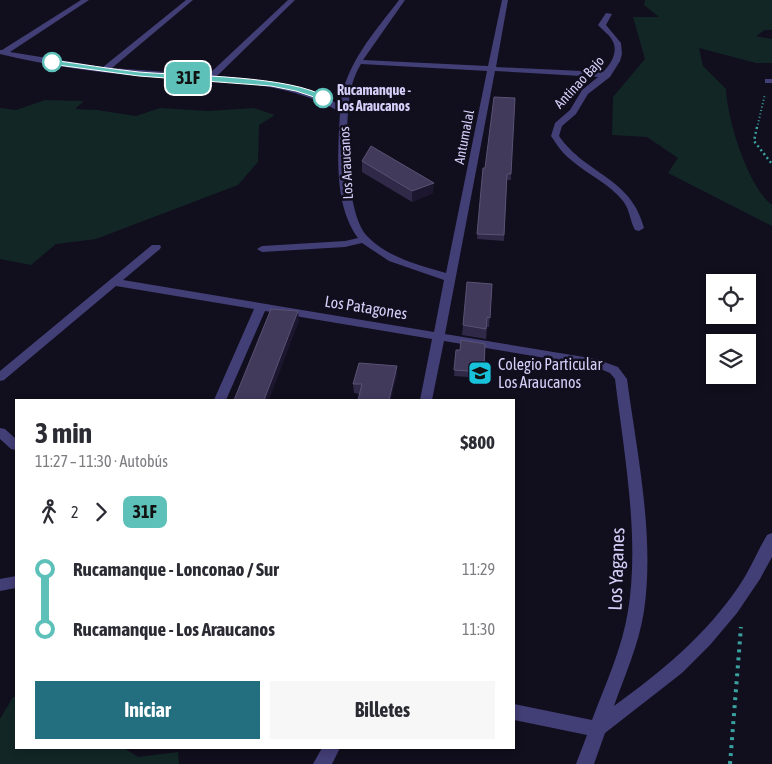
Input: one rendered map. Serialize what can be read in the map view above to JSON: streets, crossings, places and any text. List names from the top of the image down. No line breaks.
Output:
{"streets":{"street":["Antinao Bajo","Antumalal","Los Araucanos","Los Patagones","Los Yaganes"]},"crossings":[["Antumalal","Los Araucanos"],["Los Patagones","Los Yaganes"]],"places":{"other":["Rucamanque - Los Araucanos"],"school or university":["Colegio Particular Los Araucanos"]},"lines":["bus line 31F"],"page":{"on_map":"31F","heading":["3 min","11:27 – 11:30 · Autobús","$800"],"legs":["2","31F"],"list":[{"name":"Rucamanque - Lonconao / Sur","value":"11:29"},{"name":"Rucamanque - Los Araucanos","value":"11:30"}],"buttons":["Iniciar","Billetes"]}}
